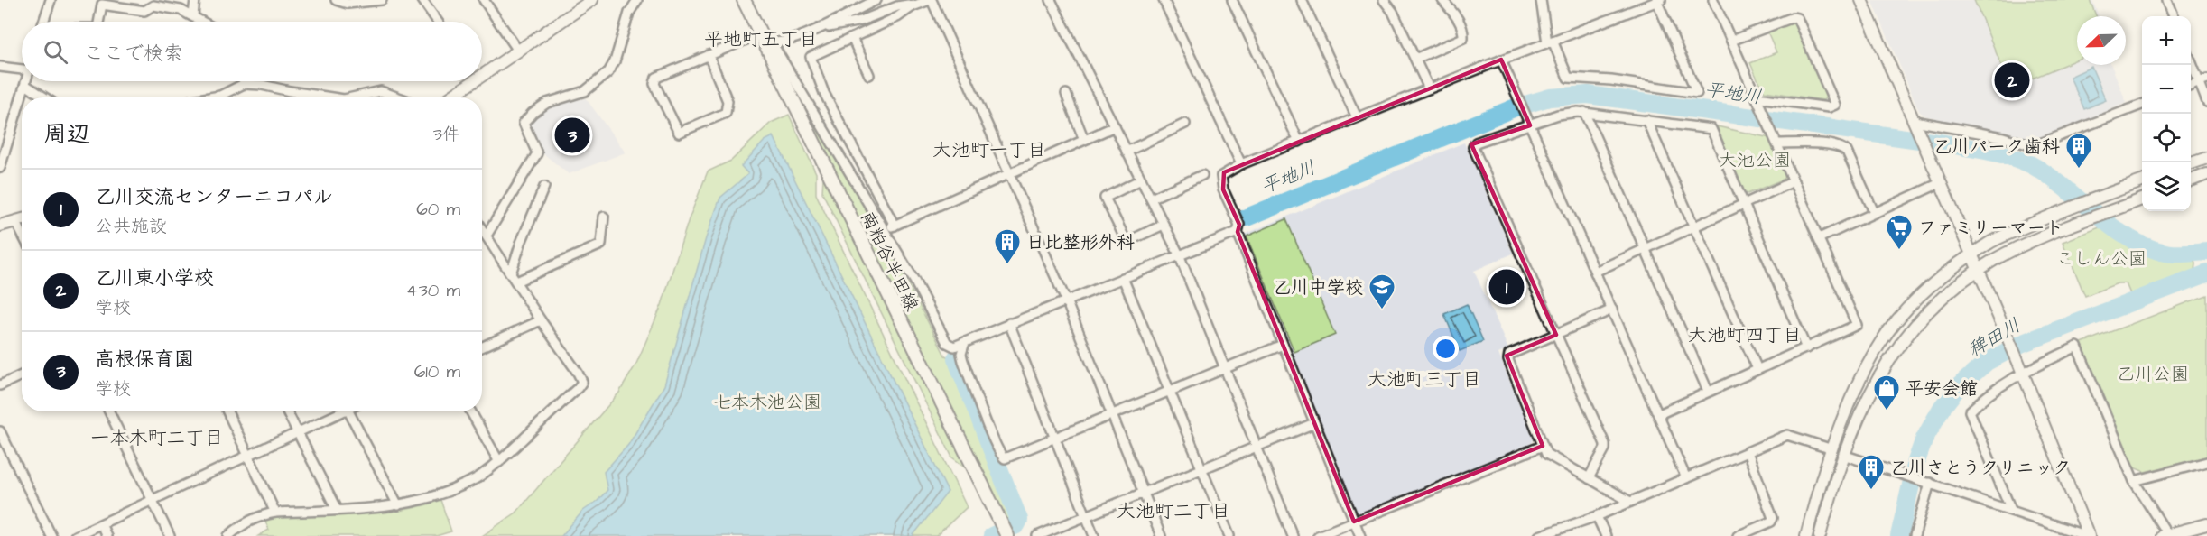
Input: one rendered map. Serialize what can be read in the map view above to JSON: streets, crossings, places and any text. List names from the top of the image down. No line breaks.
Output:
{"streets":{"main road":["南粕谷半田線"]},"districts":["平地町五丁目","大池町一丁目","大池町四丁目","大池町三丁目","一本木町二丁目","大池町二丁目"],"water":["平地川","稗田川"],"parks":["大池公園","こしん公園","乙川公園","七本木池公園"],"places":{"building":["乙川パーク歯科","日比整形外科","乙川さとうクリニック"],"supermarket":["ファミリーマート"],"school or university":["乙川中学校"],"shop":["平安会館"]},"north":"bottom left","page":{"map_buttons":["+","−"],"search":"ここで検索","pins":["2","3","1"],"heading":["周辺","3件"],"list":[{"mark":"1","name":"乙川交流センターニコパル","note":"公共施設","value":"60 m"},{"mark":"2","name":"乙川東小学校","note":"学校","value":"430 m"},{"mark":"3","name":"高根保育園","note":"学校","value":"610 m"}]}}
